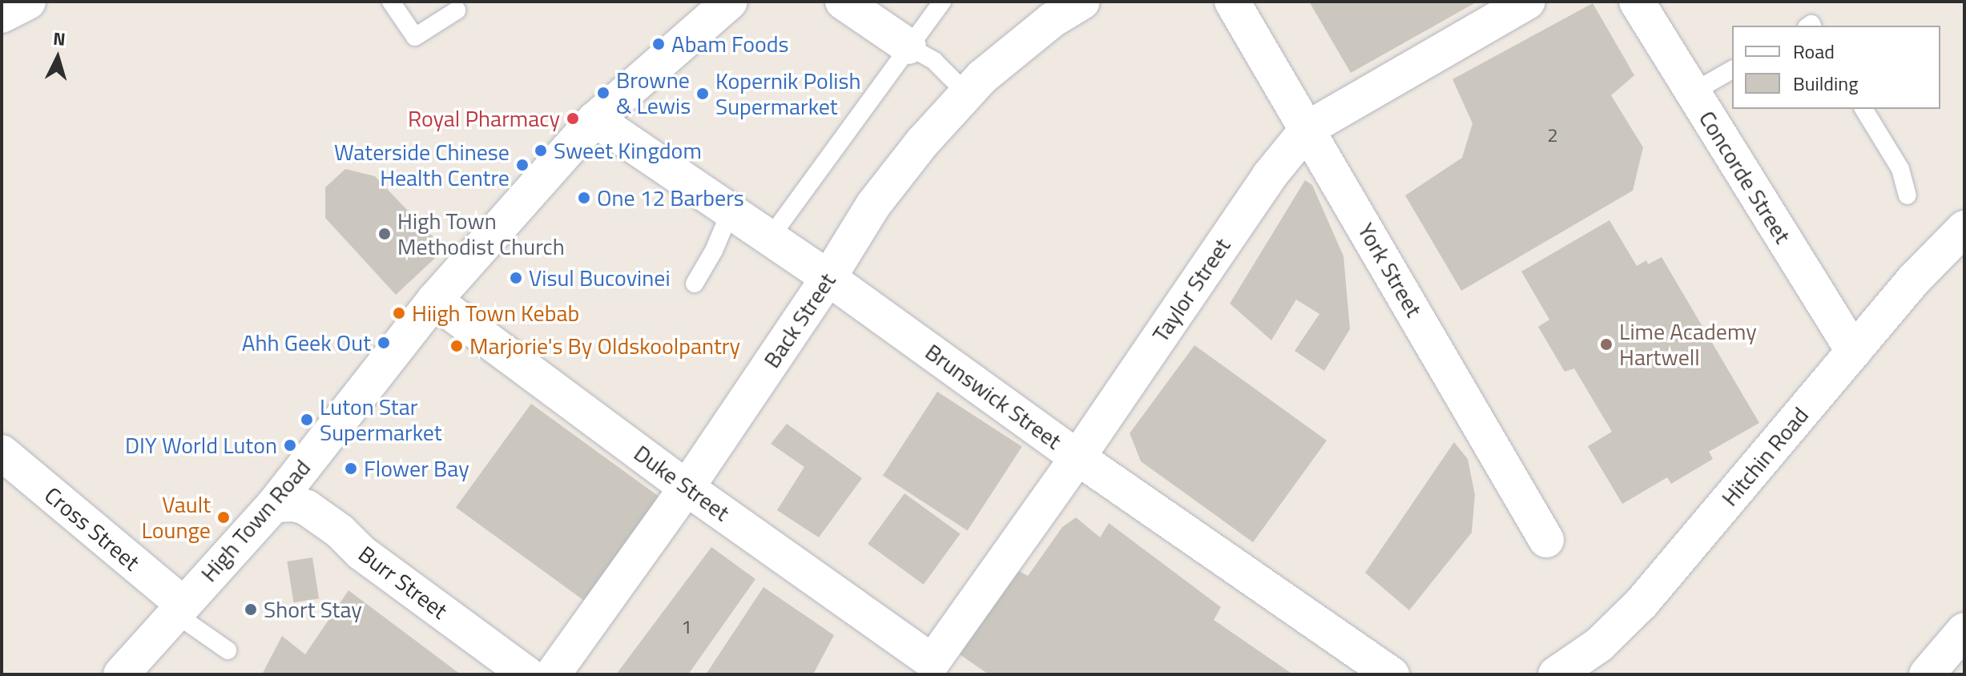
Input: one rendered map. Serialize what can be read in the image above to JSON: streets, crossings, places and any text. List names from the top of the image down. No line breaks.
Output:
{"streets":{"street":["Concorde Street","York Street","Taylor Street","Back Street","Brunswick Street","Hitchin Road","Duke Street","High Town Road","Cross Street","Burr Street"]},"crossings":[["Concorde Street","Hitchin Road"],["York Street","Taylor Street"],["Taylor Street","Brunswick Street"],["Taylor Street","Duke Street"],["Back Street","Brunswick Street"],["Back Street","Duke Street"],["Brunswick Street","High Town Road"],["Duke Street","High Town Road"],["High Town Road","Cross Street"],["High Town Road","Burr Street"]],"places":["Abam Foods","Browne & Lewis","Kopernik Polish Supermarket","Royal Pharmacy","Sweet Kingdom","Waterside Chinese Health Centre","One 12 Barbers","High Town Methodist Church","Visul Bucovinei","Hiigh Town Kebab","Ahh Geek Out","Lime Academy Hartwell","Marjorie's By Oldskoolpantry","Luton Star Supermarket","DIY World Luton","Flower Bay","Vault Lounge","Short Stay"],"house_numbers":["2","1"],"legend":["Road","Building"],"north":"top"}
